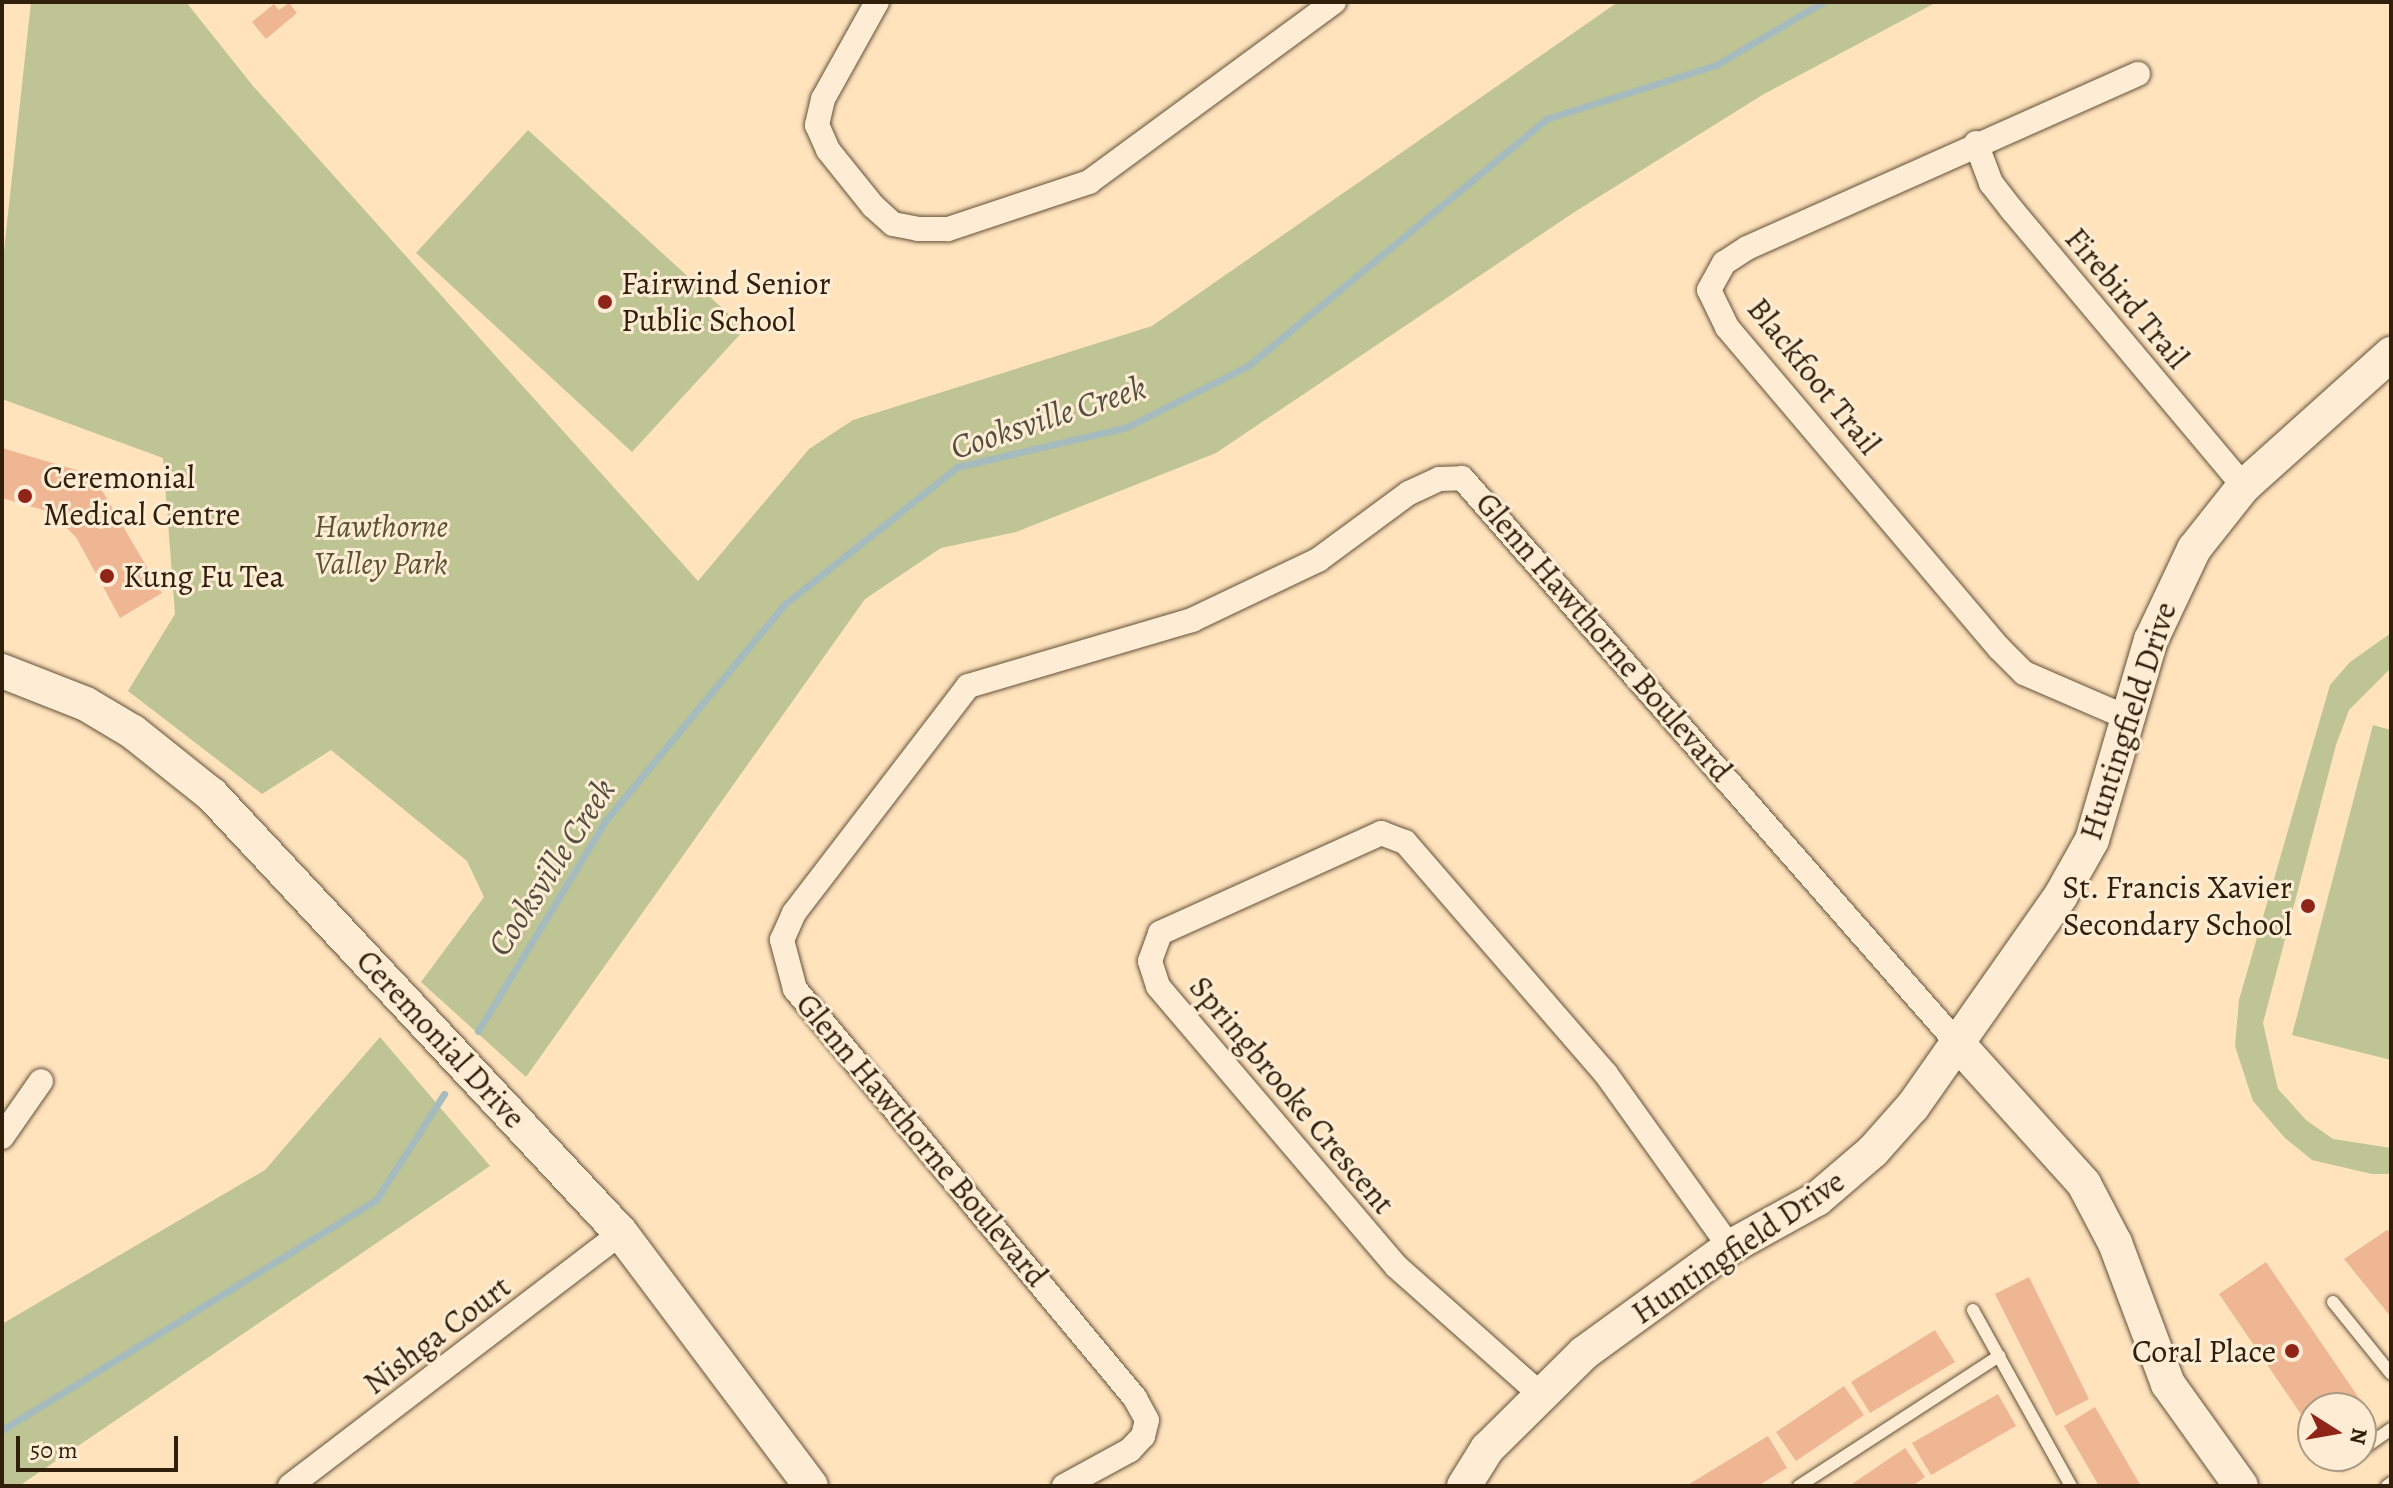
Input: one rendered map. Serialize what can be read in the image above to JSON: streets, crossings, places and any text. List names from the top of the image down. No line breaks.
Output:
{"streets":{"street":["Firebird Trail","Blackfoot Trail","Glenn Hawthorne Boulevard","Huntingfield Drive","Ceremonial Drive","Springbrooke Crescent","Nishga Court"]},"crossings":[["Firebird Trail","Blackfoot Trail"],["Firebird Trail","Huntingfield Drive"],["Blackfoot Trail","Huntingfield Drive"],["Glenn Hawthorne Boulevard","Huntingfield Drive"],["Huntingfield Drive","Springbrooke Crescent"],["Ceremonial Drive","Nishga Court"]],"water":["Cooksville Creek"],"parks":["Hawthorne Valley Park"],"places":["Fairwind Senior Public School","Ceremonial Medical Centre","Kung Fu Tea","St. Francis Xavier Secondary School","Coral Place"],"scale_bar":"50 m","north":"right"}
